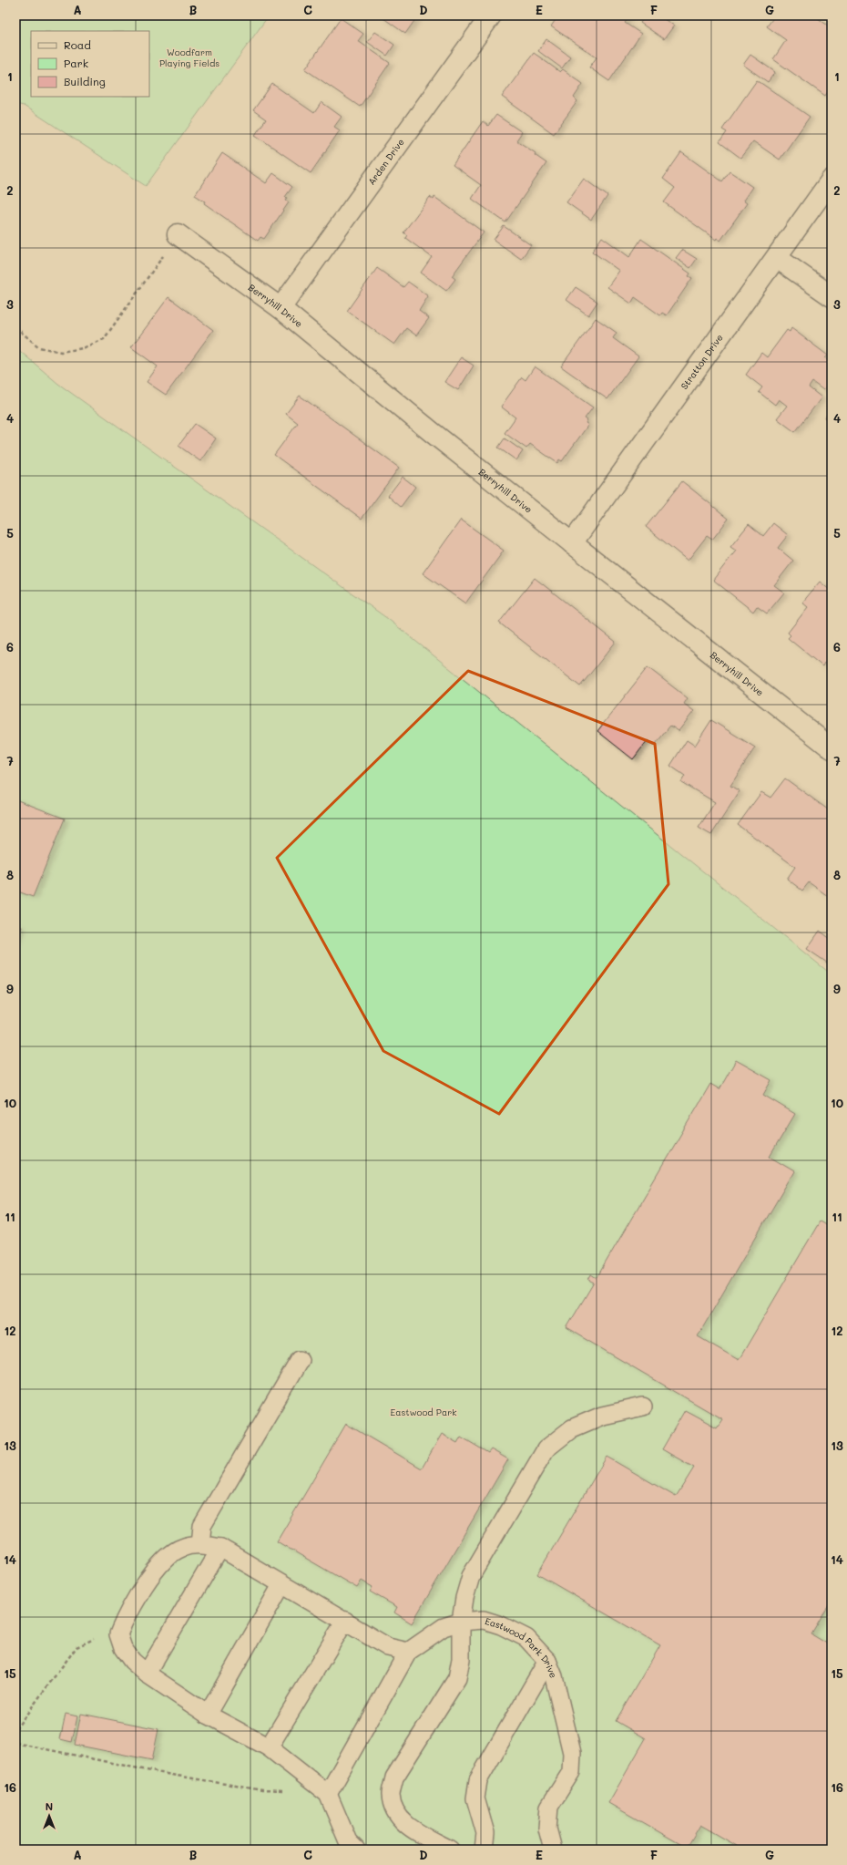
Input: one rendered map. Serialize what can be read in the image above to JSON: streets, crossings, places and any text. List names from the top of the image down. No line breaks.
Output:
{"streets":{"street":["Arden Drive","Berryhill Drive","Stratton Drive"],"lane":["Eastwood Park Drive"]},"crossings":[["Arden Drive","Berryhill Drive"],["Berryhill Drive","Stratton Drive"]],"parks":["Woodfarm Playing Fields","Eastwood Park"],"legend":["Road","Park","Building"],"north":"top","grid":{"columns":["A","B","C","D","E","F","G"],"rows":["1","2","3","4","5","6","7","8","9","10","11","12","13","14","15","16"]}}
